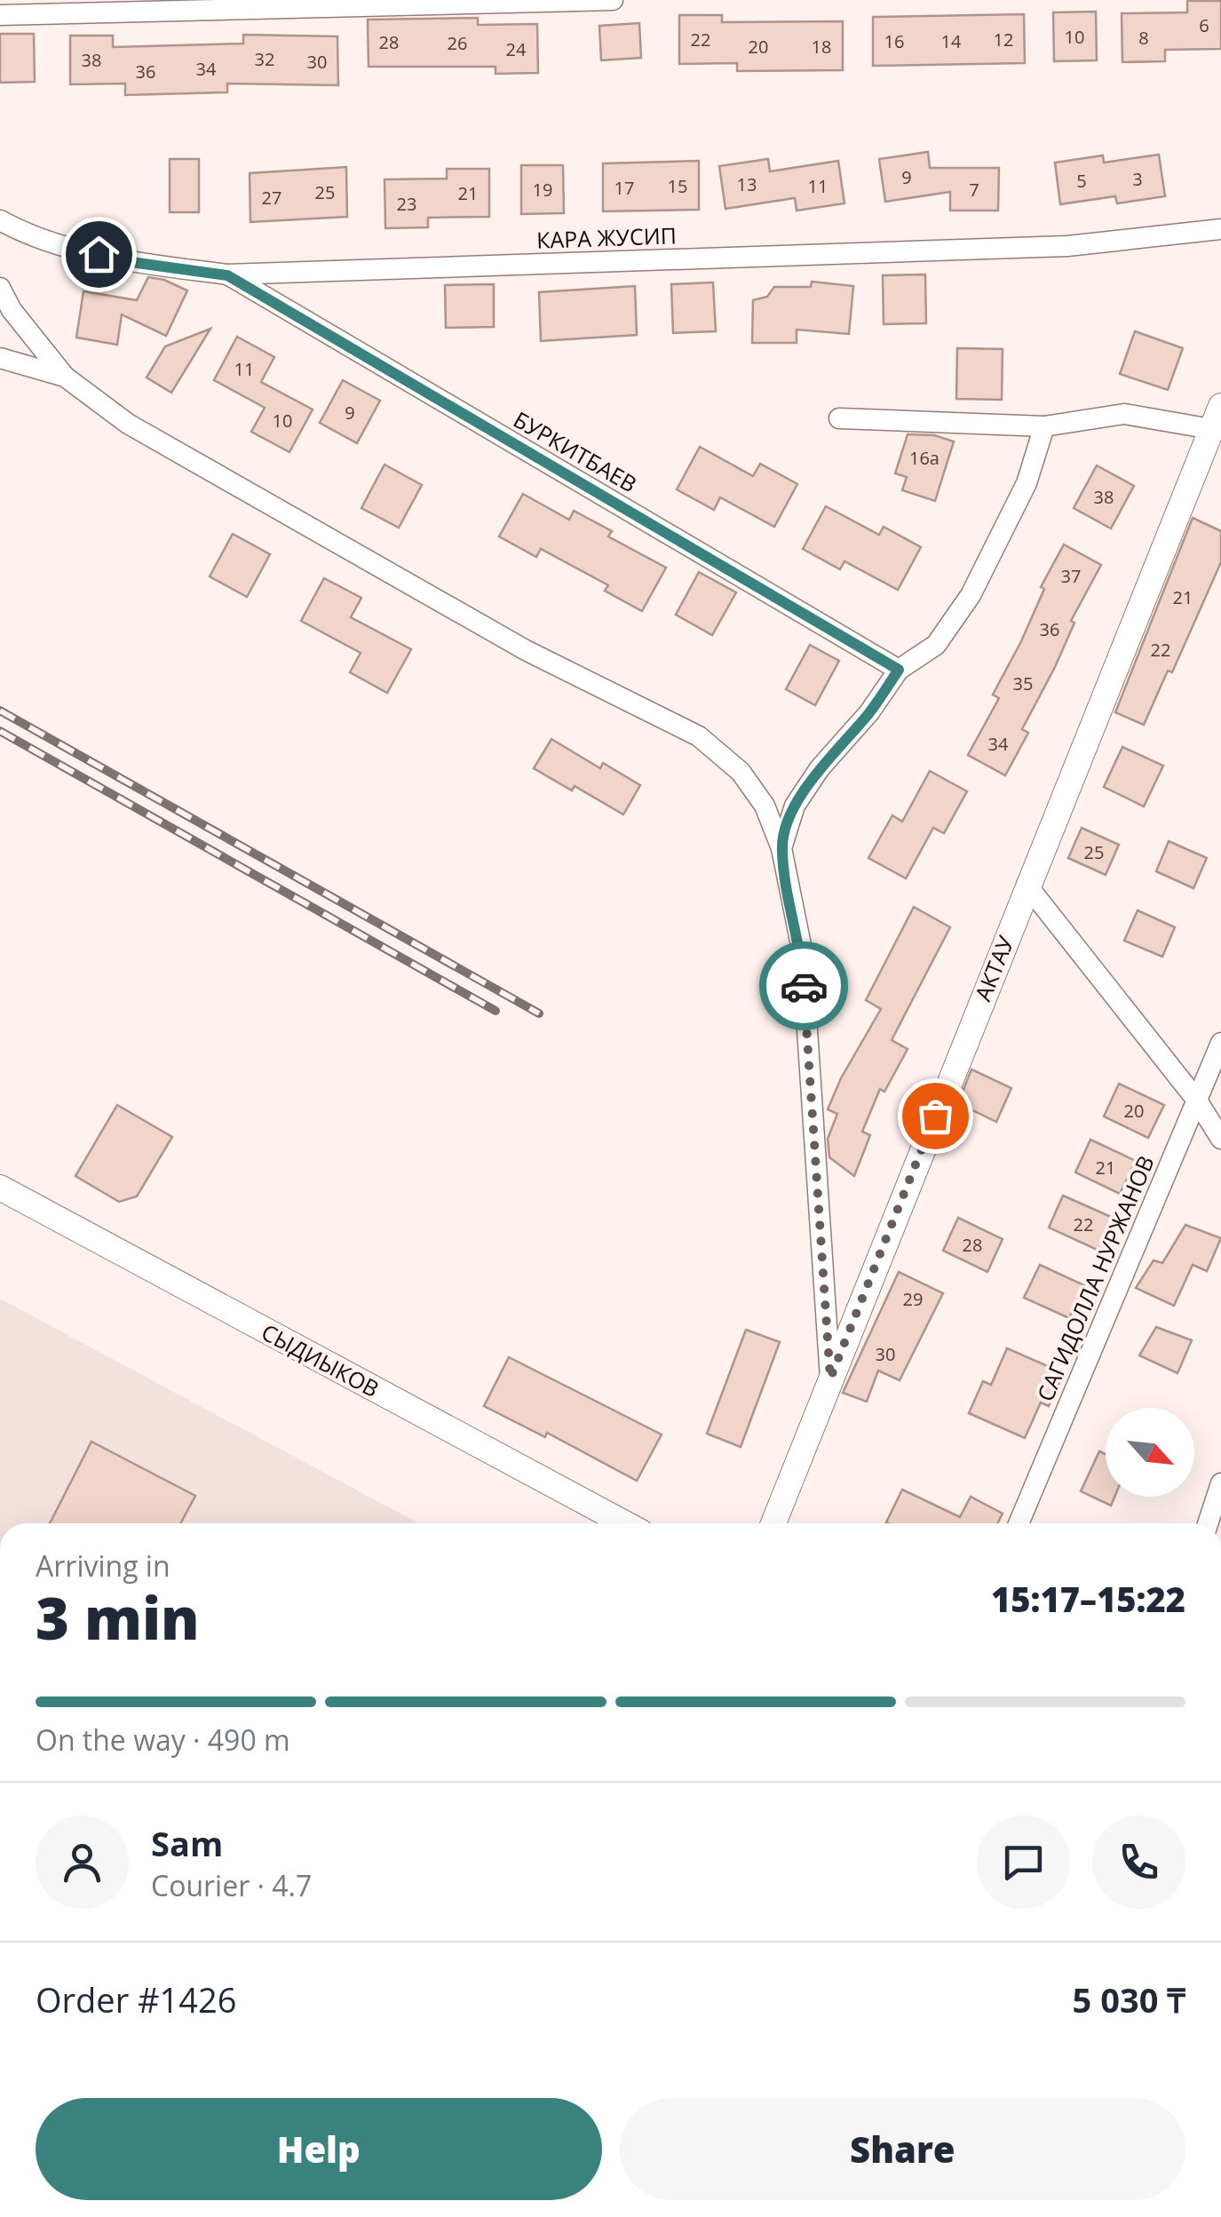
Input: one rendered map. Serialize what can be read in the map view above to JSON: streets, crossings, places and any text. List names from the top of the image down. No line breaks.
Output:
{"streets":{"street":["КАРА ЖУСИП","БУРКИТБАЕВ","АКТАУ","САГИДОЛЛА НУРЖАНОВ","СЫДИЫКОВ"]},"crossings":[["КАРА ЖУСИП","БУРКИТБАЕВ"]],"house_numbers":["6","10","8","22","12","16","14","28","26","20","18","24","32","38","30","34","36","9","3","5","13","15","11","17","19","7","25","21","27","23","11","9","10","16а","38","37","21","36","22","35","34","25","20","21","22","28","29","30"],"north":"bottom right","page":{"heading":["3 min","Arriving in","15:17–15:22"],"panel":["Sam","Courier · 4.7","Order #1426","5 030 ₸"],"bar":"On the way · 490 m","buttons":["Help","Share"]}}
